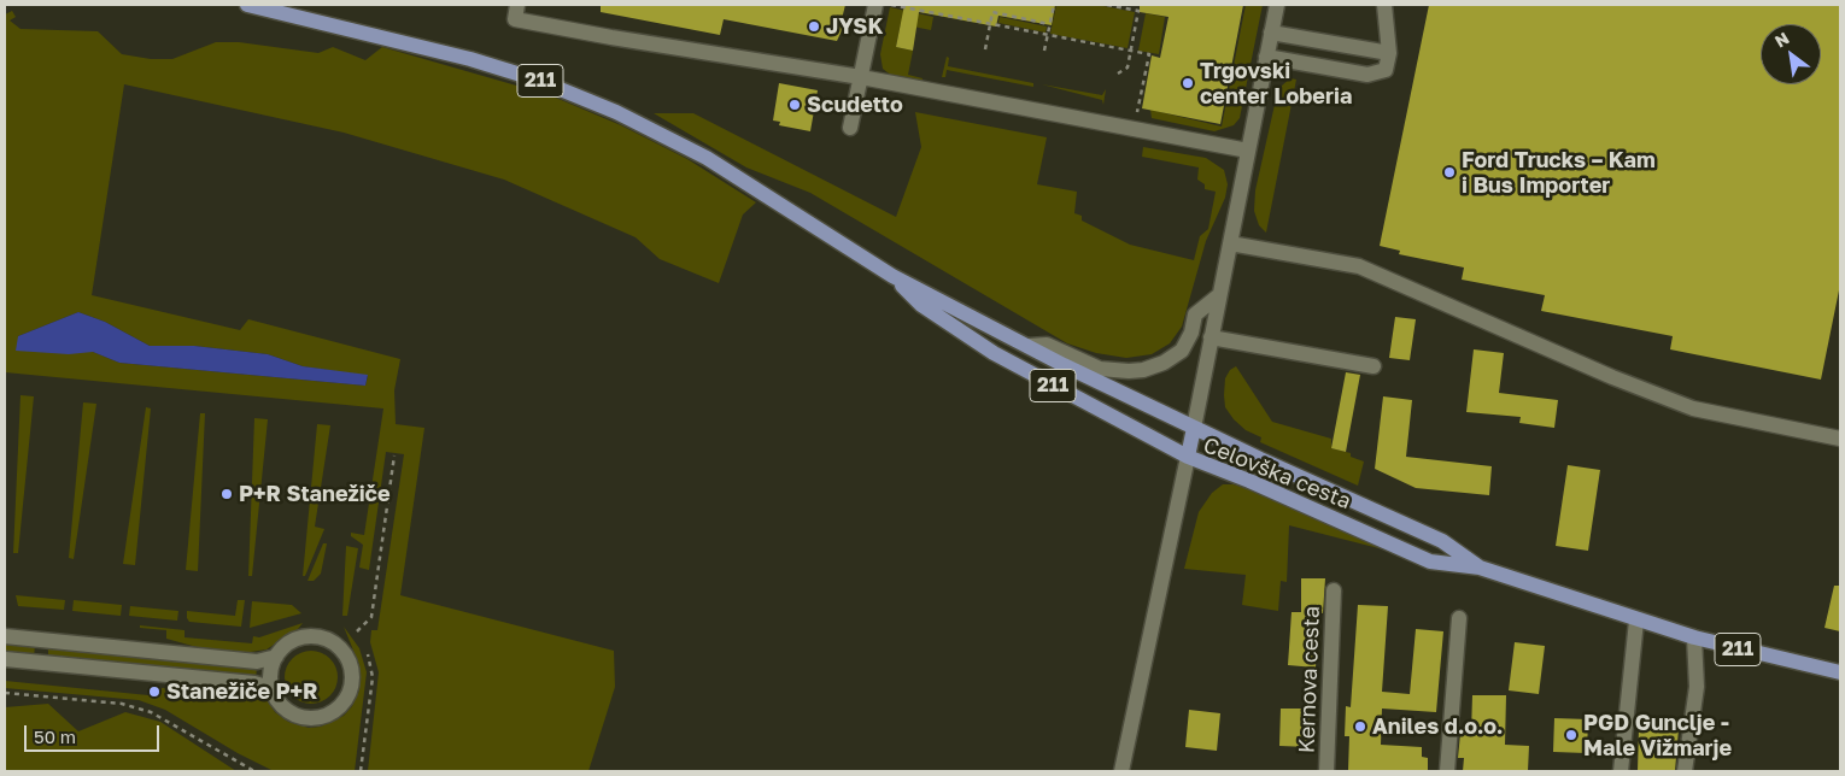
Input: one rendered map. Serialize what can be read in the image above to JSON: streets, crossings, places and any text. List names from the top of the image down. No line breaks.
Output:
{"streets":{"main road":["211","Celovška cesta"],"street":["Kernova cesta"]},"crossings":[["211","Celovška cesta"]],"places":["JYSK","Trgovski center Loberia","Scudetto","Ford Trucks – Kam i Bus Importer","P+R Stanežiče","Stanežiče P+R","Aniles d.o.o.","PGD Gunclje - Male Vižmarje"],"scale_bar":"50 m","north":"top left"}
